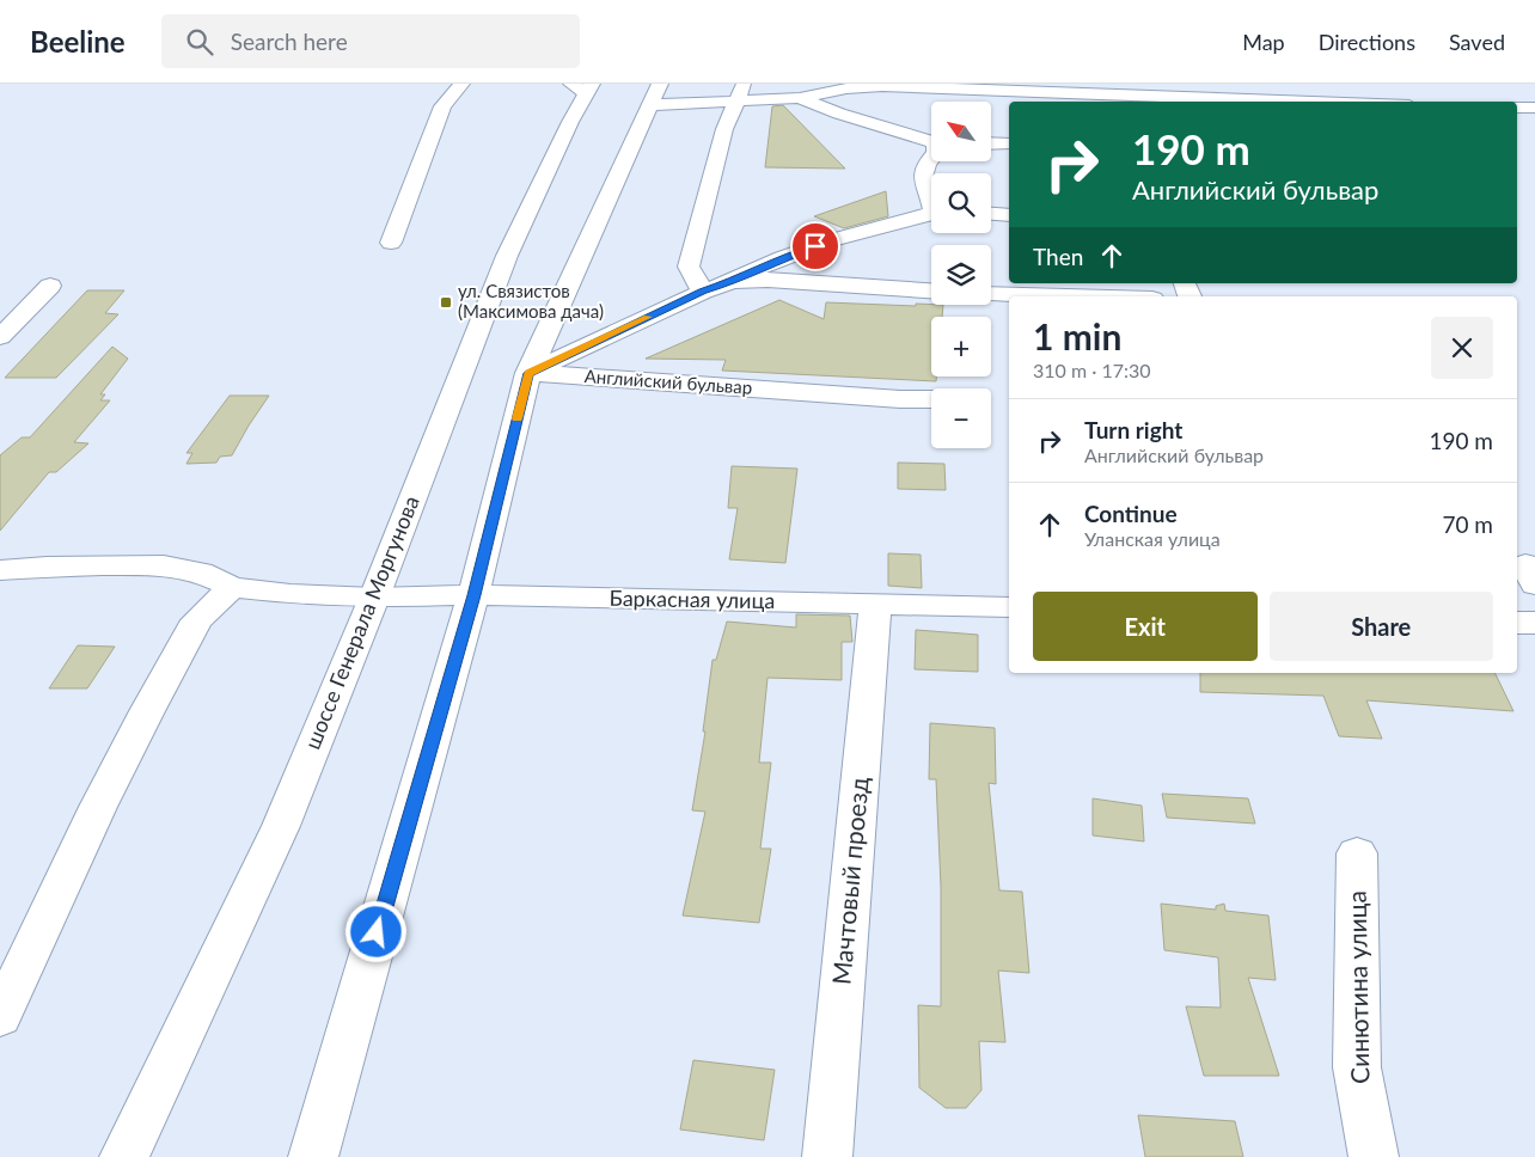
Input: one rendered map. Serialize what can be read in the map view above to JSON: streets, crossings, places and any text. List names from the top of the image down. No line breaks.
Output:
{"streets":{"street":["Английский бульвар","Баркасная улица","шоссе Генерала Моргунова","Мачтовый проезд","Синютина улица"]},"crossings":[["Баркасная улица","шоссе Генерала Моргунова"],["Баркасная улица","Мачтовый проезд"]],"places":{"transit":["ул. Связистов (Максимова дача)"]},"north":"top left","page":{"header":"Beeline","search":"Search here","nav":["Map","Directions","Saved"],"map_buttons":["+","−"],"turn":["190 m","Английский бульвар"],"then":"Then","heading":["1 min","310 m · 17:30"],"list":[{"name":"Turn right","note":"Английский бульвар","value":"190 m"},{"name":"Continue","note":"Уланская улица","value":"70 m"}],"buttons":["Exit","Share"]}}
